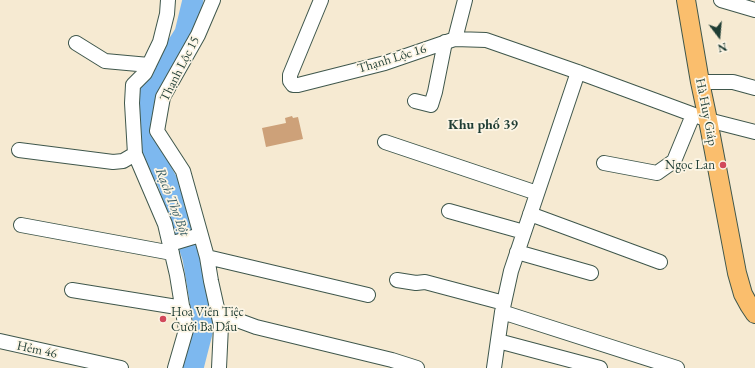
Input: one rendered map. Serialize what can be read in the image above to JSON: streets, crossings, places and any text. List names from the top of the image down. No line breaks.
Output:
{"streets":{"main road":["Hà Huy Giáp"],"street":["Thạnh Lộc 16","Thạnh Lộc 15","Hẻm 46"]},"crossings":[["Thạnh Lộc 16","Hà Huy Giáp"]],"districts":["Khu phố 39"],"water":["Rạch Thợ Bột"],"places":["Ngọc Lan","Hoa Viên Tiệc Cưới Ba Dẩu"],"north":"bottom"}
